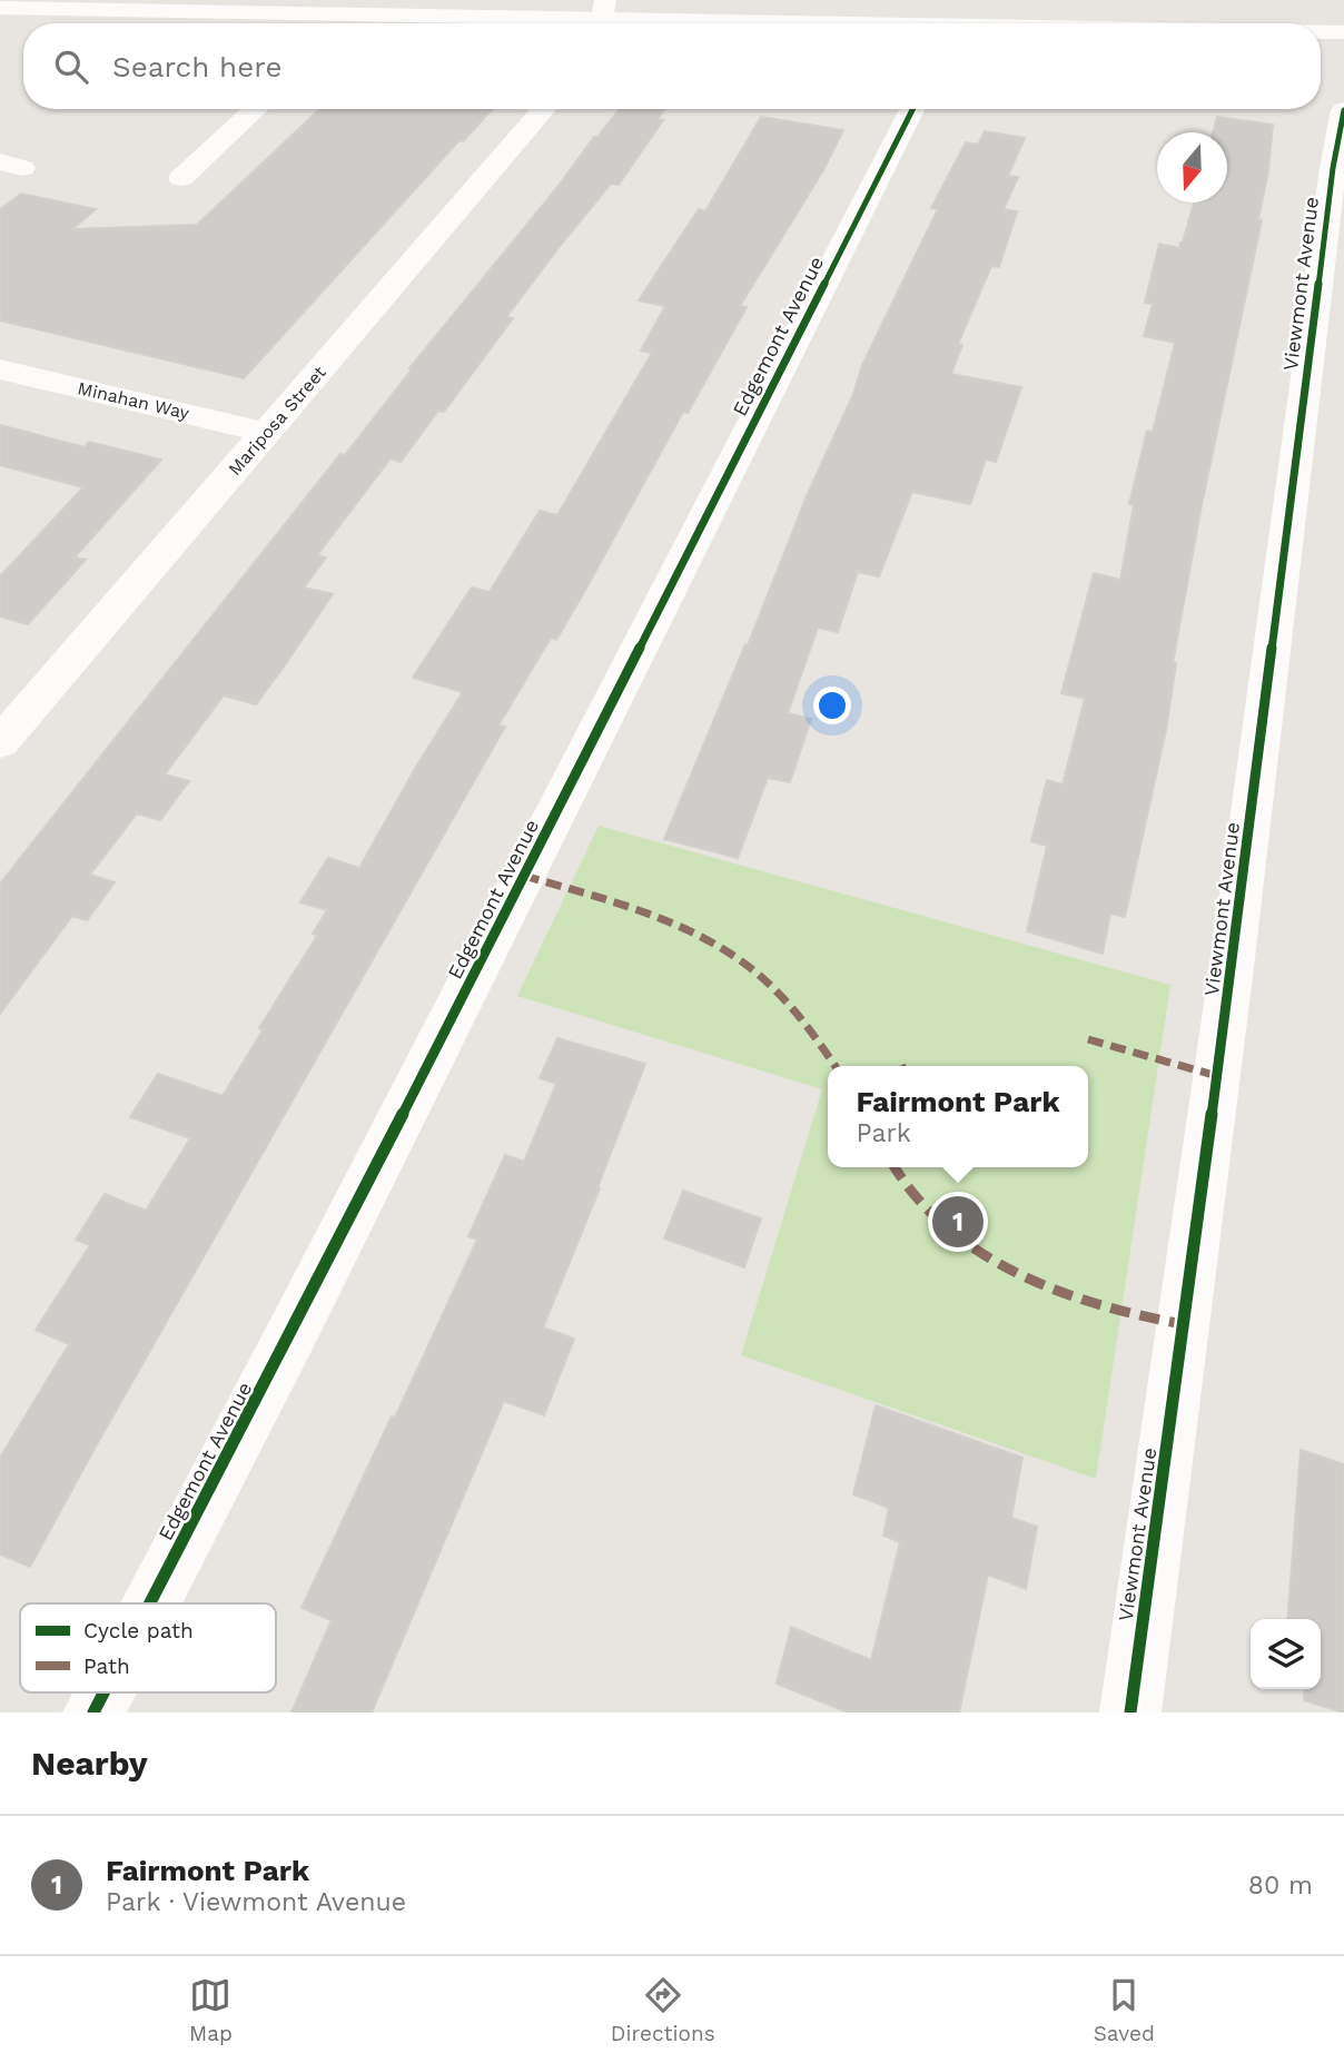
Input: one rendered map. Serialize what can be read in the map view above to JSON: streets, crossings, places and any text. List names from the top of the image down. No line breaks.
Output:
{"streets":{"street":["Viewmont Avenue","Edgemont Avenue","Minahan Way","Mariposa Street"]},"crossings":[["Minahan Way","Mariposa Street"]],"legend":["Cycle path","Path"],"north":"bottom","page":{"search":"Search here","popup":["Fairmont Park","Park"],"pins":"1","heading":"Nearby","list":[{"mark":"1","name":"Fairmont Park","note":"Park · Viewmont Avenue","value":"80 m"}],"nav":["Map","Directions","Saved"]}}
